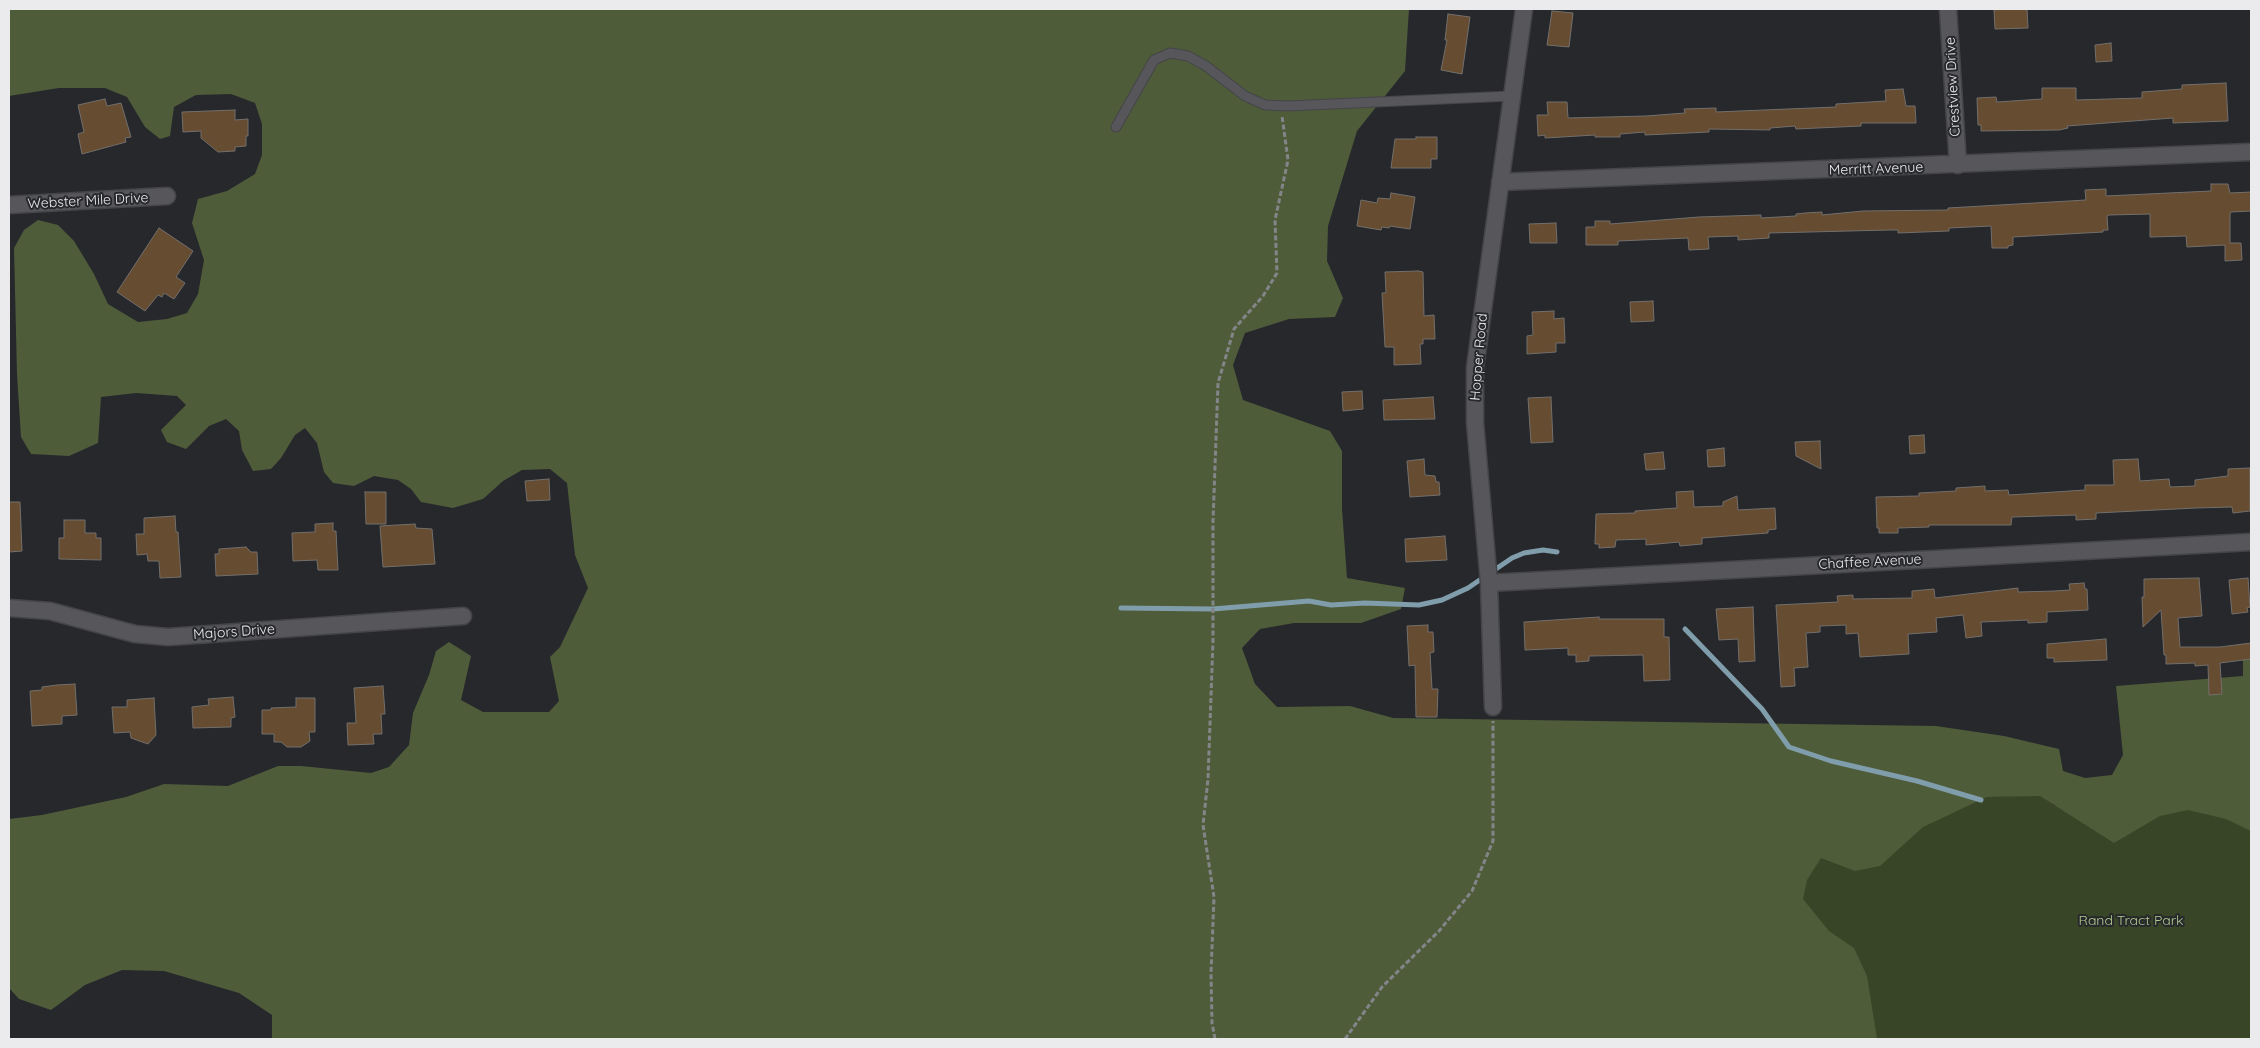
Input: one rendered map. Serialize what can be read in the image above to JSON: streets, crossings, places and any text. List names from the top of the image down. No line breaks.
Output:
{"streets":{"street":["Crestview Drive","Merritt Avenue","Webster Mile Drive","Hopper Road","Chaffee Avenue","Majors Drive"]},"crossings":[["Crestview Drive","Merritt Avenue"],["Merritt Avenue","Hopper Road"],["Hopper Road","Chaffee Avenue"]],"parks":["Rand Tract Park"]}
